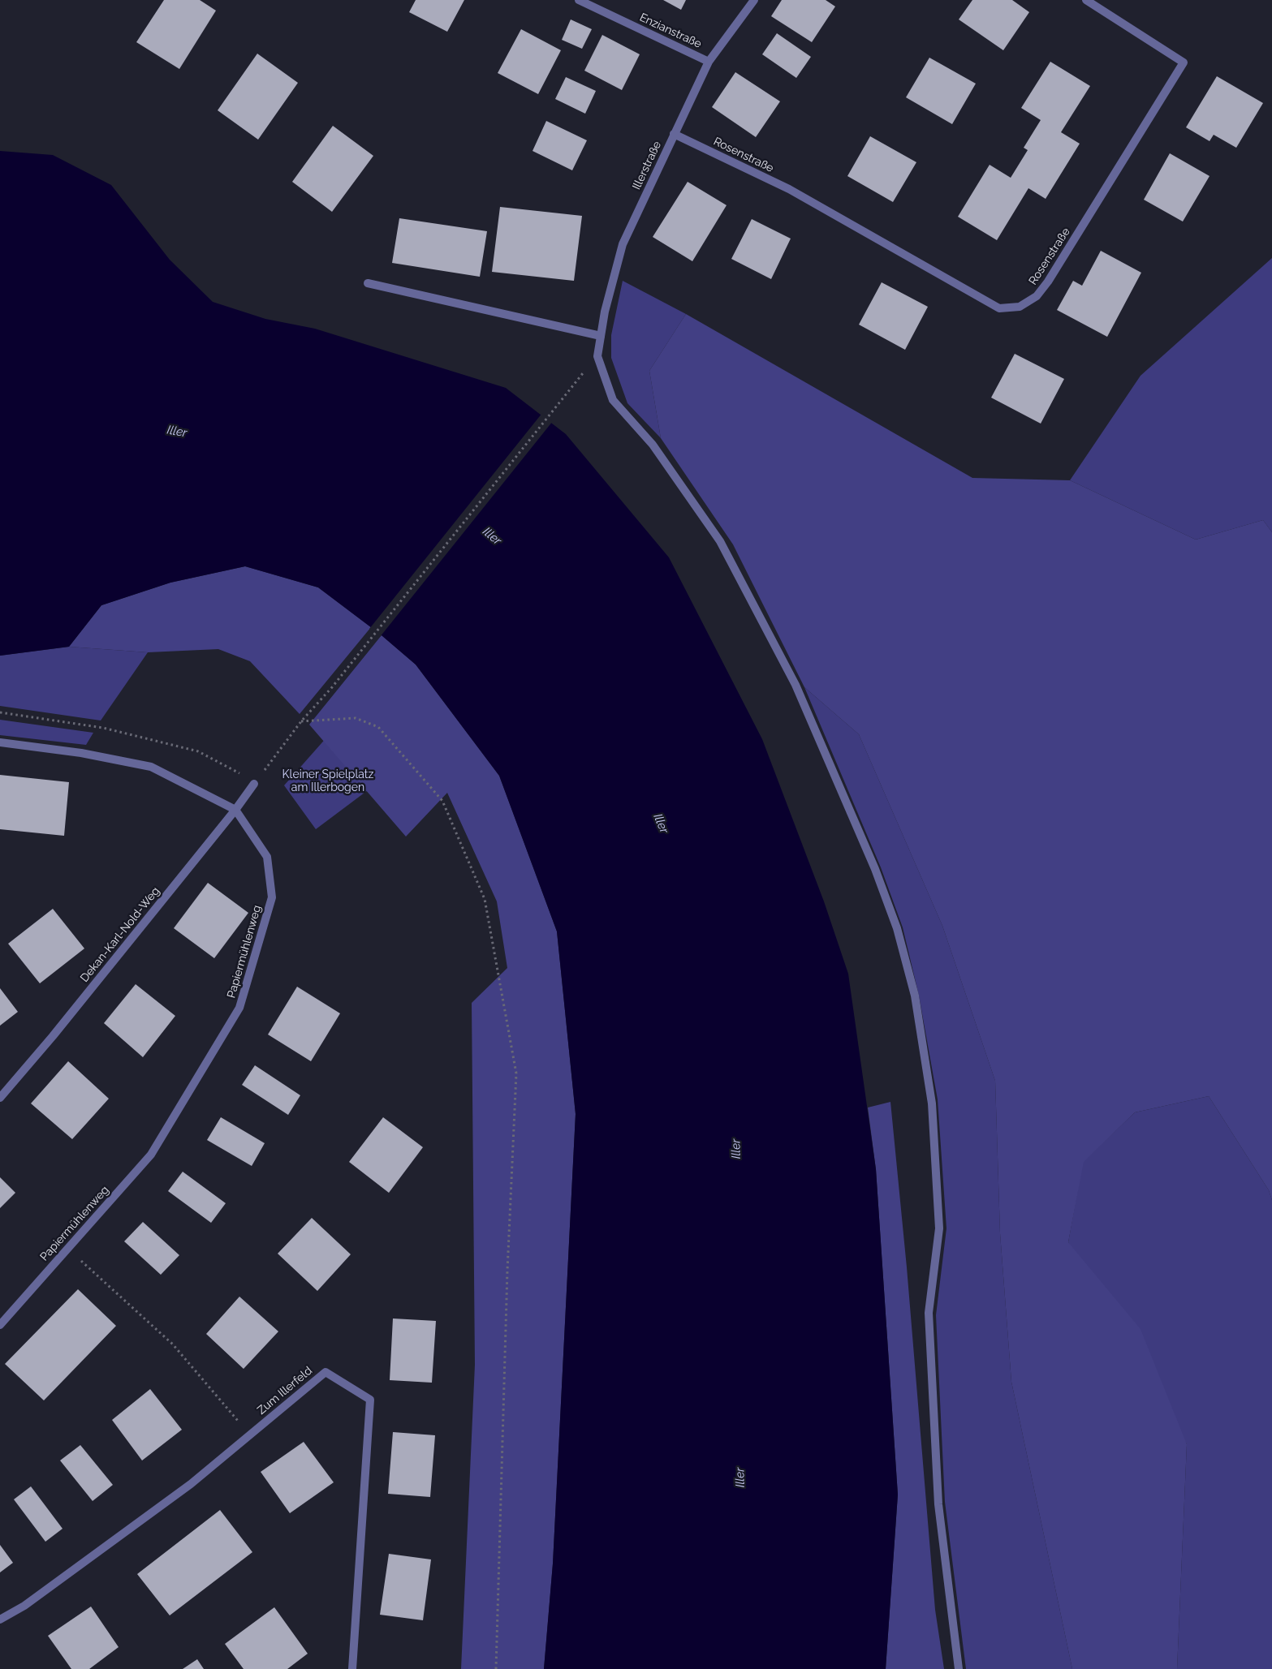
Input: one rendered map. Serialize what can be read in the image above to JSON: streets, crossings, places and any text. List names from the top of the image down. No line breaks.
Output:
{"streets":{"street":["Enzianstraße","Rosenstraße","Illerstraße","Dekan-Karl-Nold-Weg","Papiermühlenweg","Zum Illerfeld"]},"crossings":[["Enzianstraße","Illerstraße"],["Rosenstraße","Illerstraße"],["Dekan-Karl-Nold-Weg","Papiermühlenweg"]],"water":["Iller"],"parks":["Kleiner Spielplatz am Illerbogen"]}
